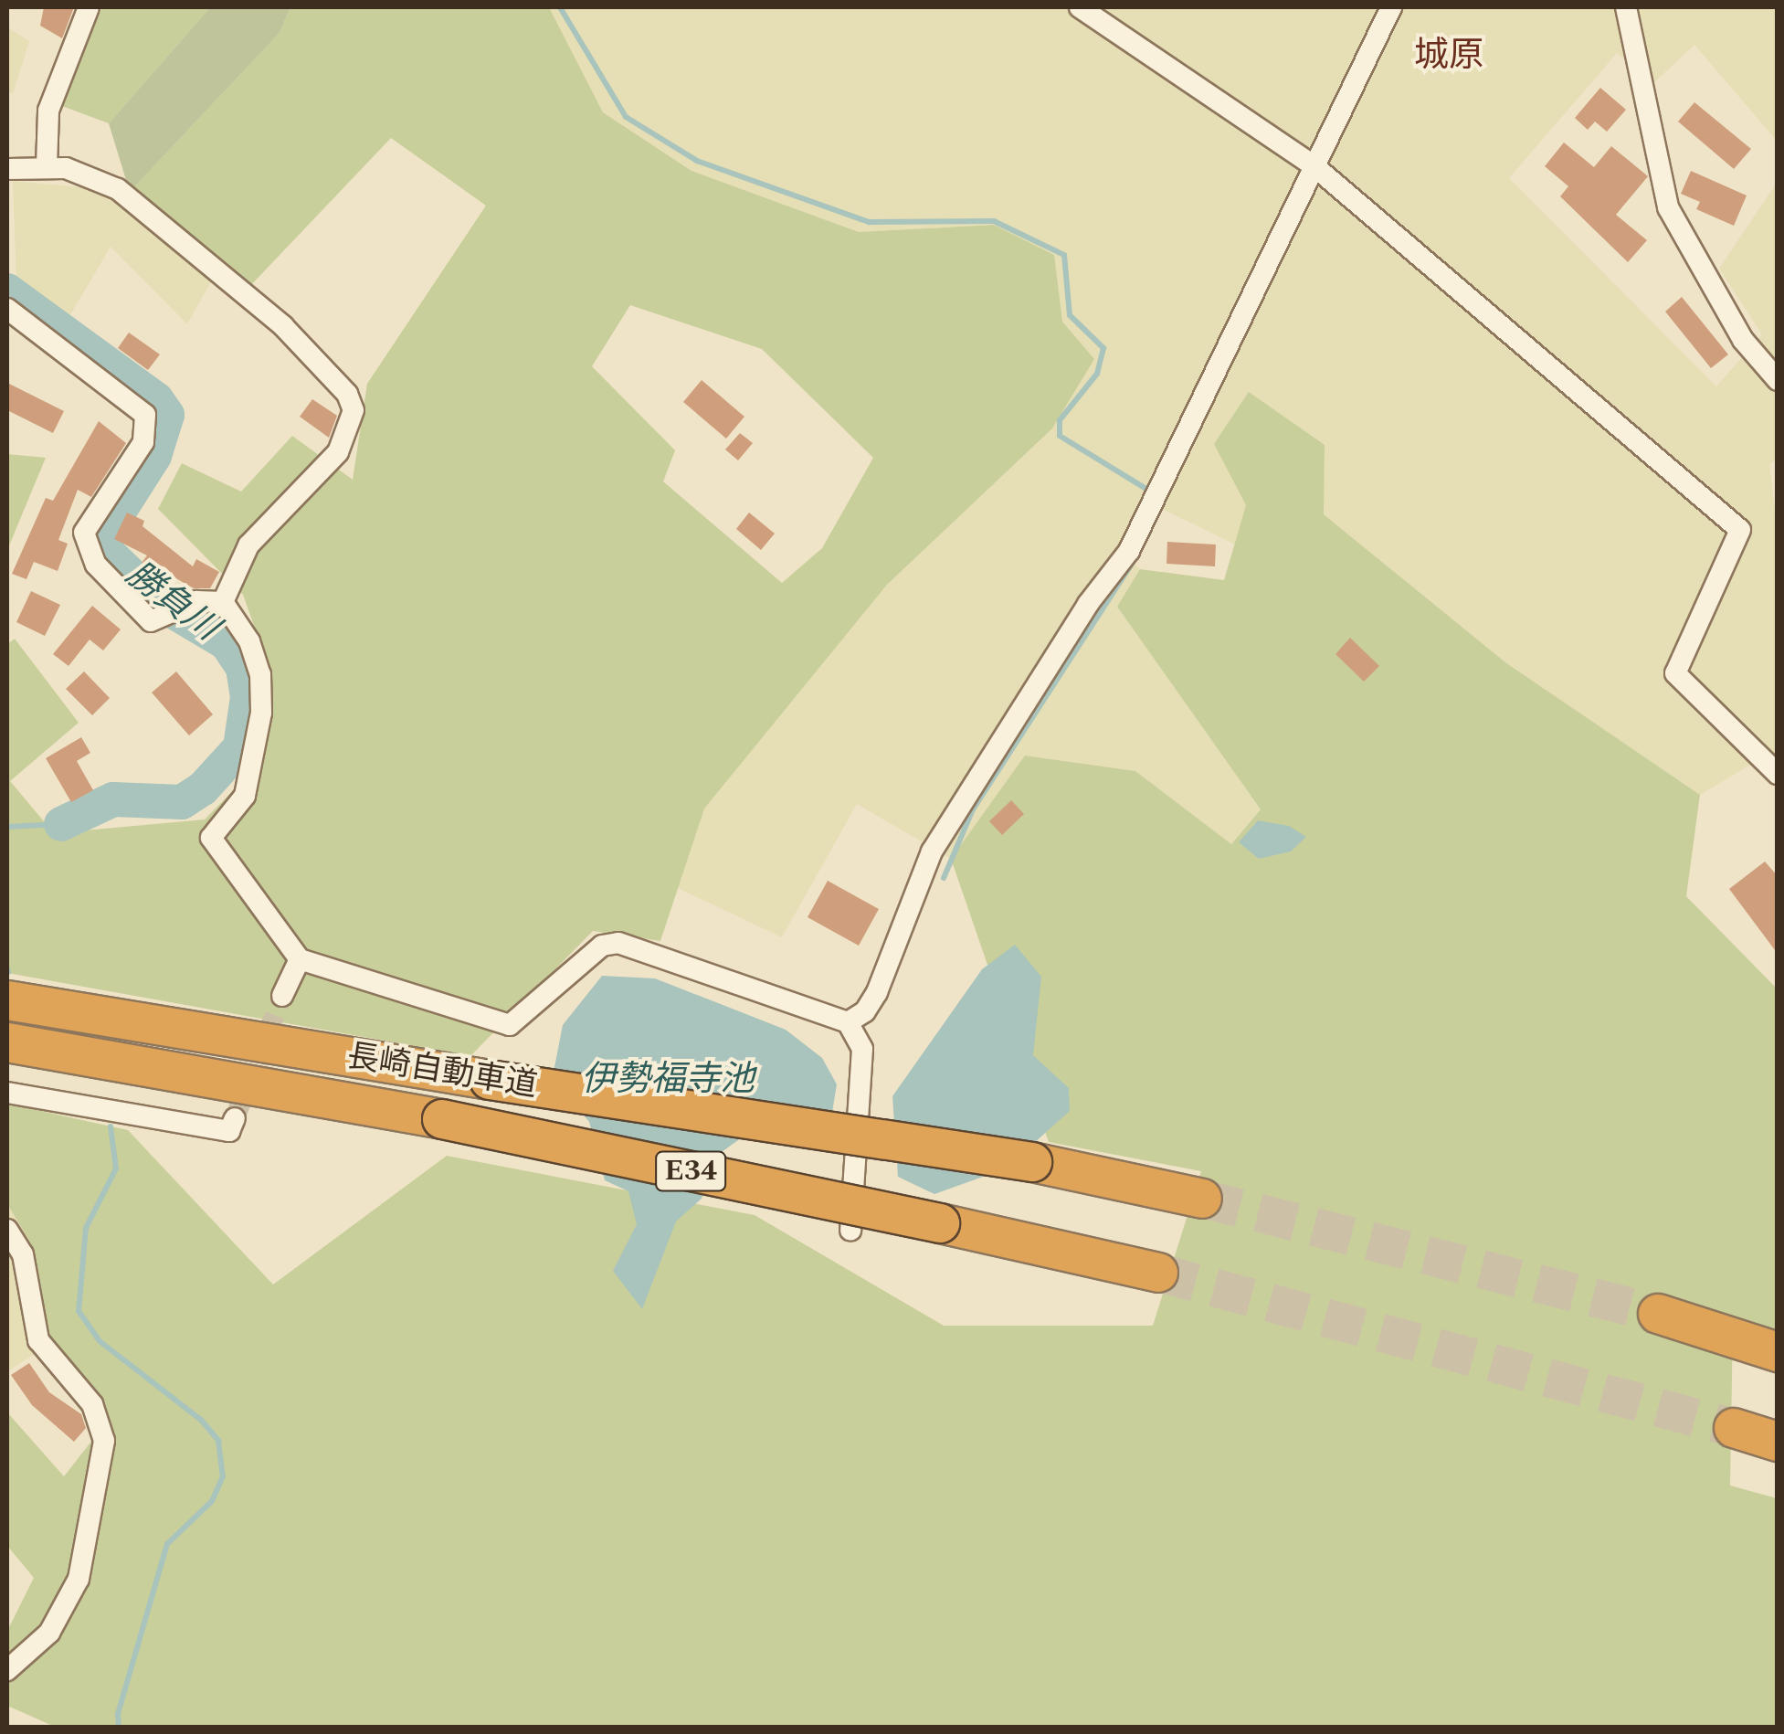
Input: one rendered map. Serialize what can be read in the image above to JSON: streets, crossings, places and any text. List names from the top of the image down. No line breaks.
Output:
{"streets":{"highway":["長崎自動車道","E34"]},"districts":["城原"],"water":["勝負川","伊勢福寺池"]}
